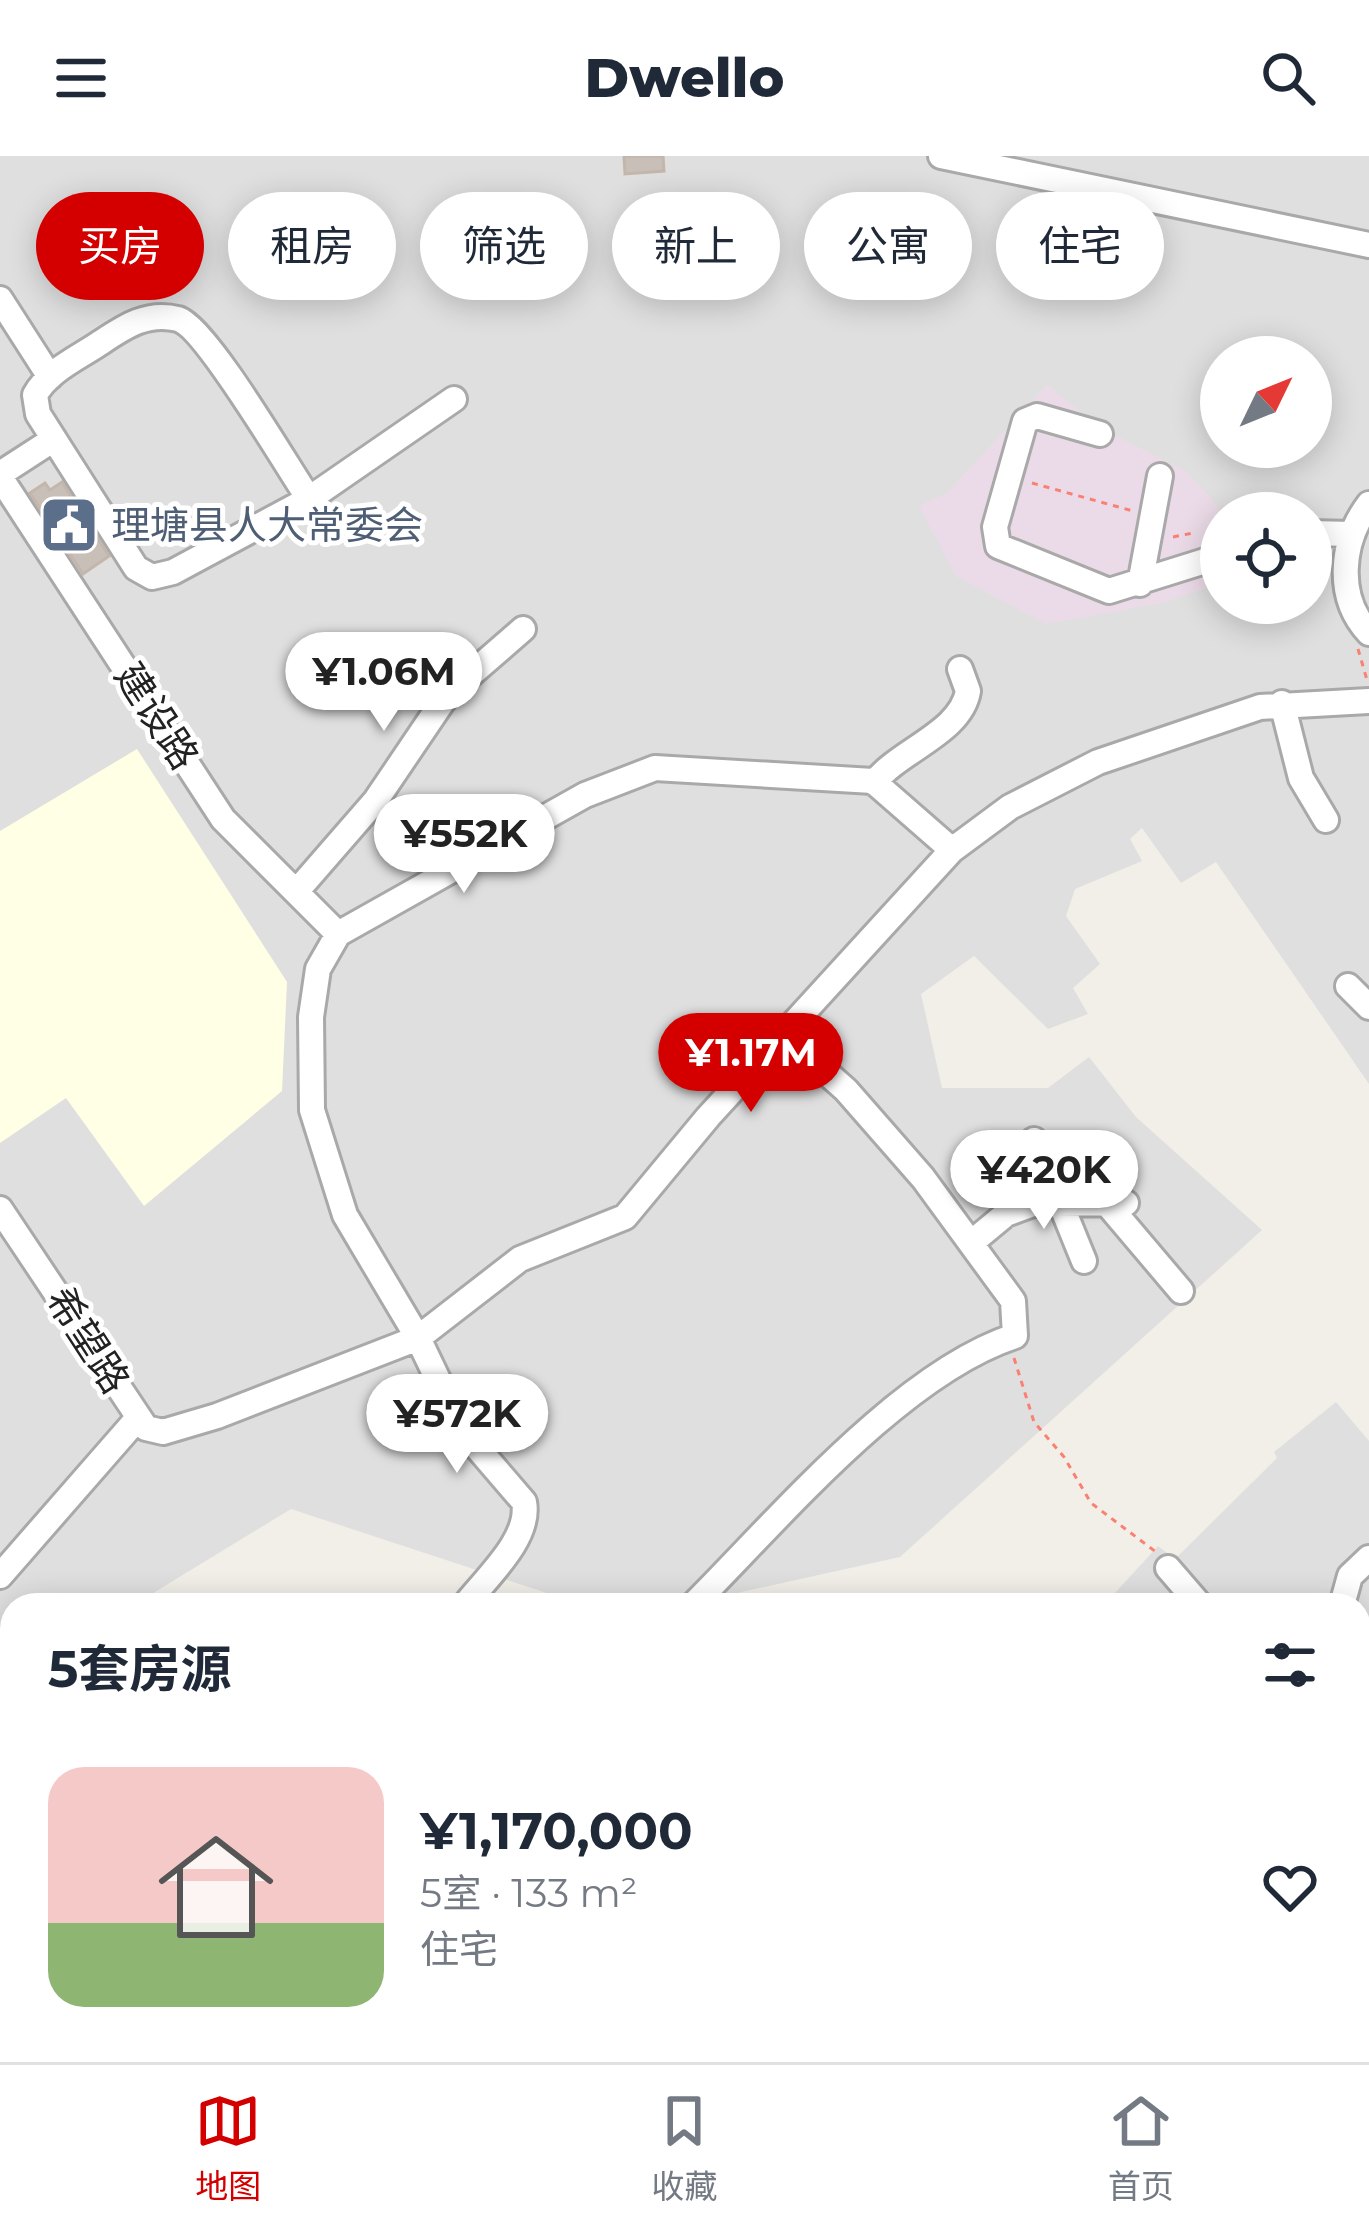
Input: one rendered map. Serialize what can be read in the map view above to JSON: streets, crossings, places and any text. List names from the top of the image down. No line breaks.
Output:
{"streets":{"street":["建设路","希望路"]},"places":{"public building":["理塘县人大常委会"]},"north":"top right","page":{"header":"Dwello","chip":["买房","租房","筛选","新上","公寓","住宅"],"price":["¥1.06M","¥552K","¥1.17M","¥420K","¥572K"],"heading":"5套房源","list":[{"name":"¥1,170,000","note":"5室 · 133 m² · 住宅"}],"tabs":["地图","收藏","首页"]}}
